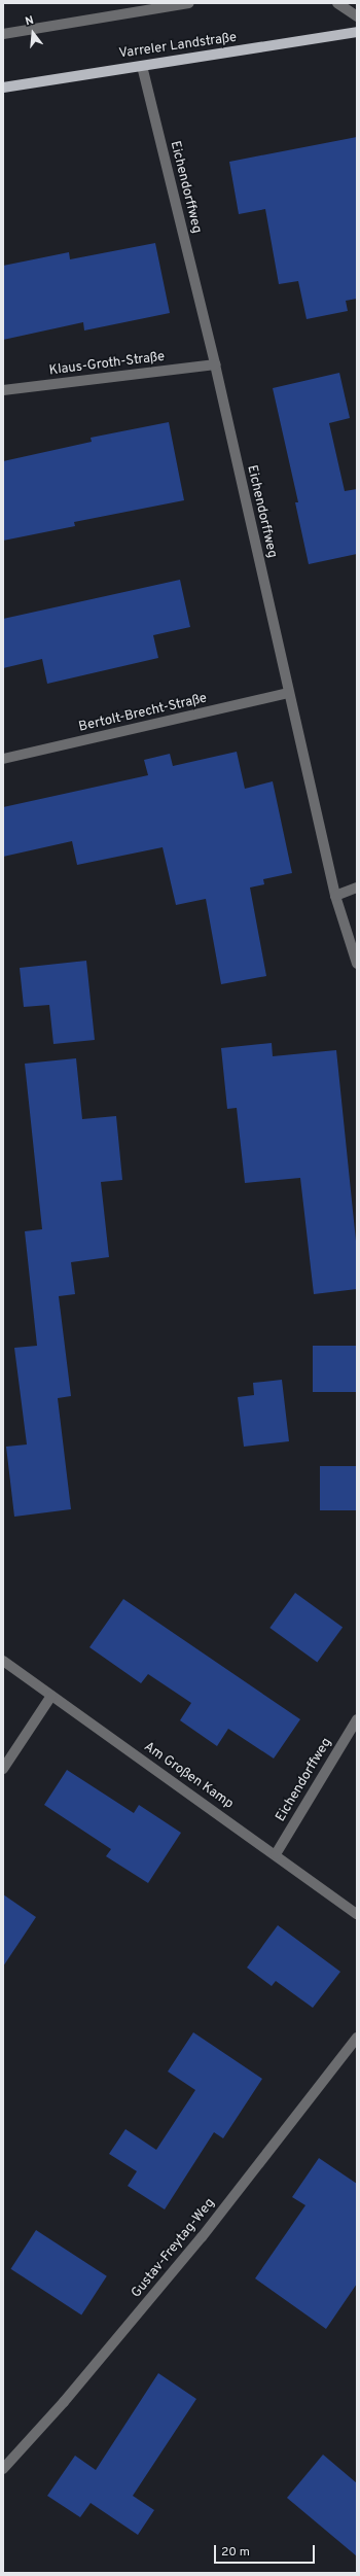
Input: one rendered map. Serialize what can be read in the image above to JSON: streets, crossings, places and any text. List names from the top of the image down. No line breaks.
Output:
{"streets":{"main road":["Varreler Landstraße"],"street":["Eichendorffweg","Klaus-Groth-Straße","Bertolt-Brecht-Straße","Am Großen Kamp","Gustav-Freytag-Weg"]},"crossings":[["Varreler Landstraße","Eichendorffweg"],["Eichendorffweg","Klaus-Groth-Straße"],["Eichendorffweg","Bertolt-Brecht-Straße"],["Eichendorffweg","Am Großen Kamp"]],"scale_bar":"20 m","north":"top"}
